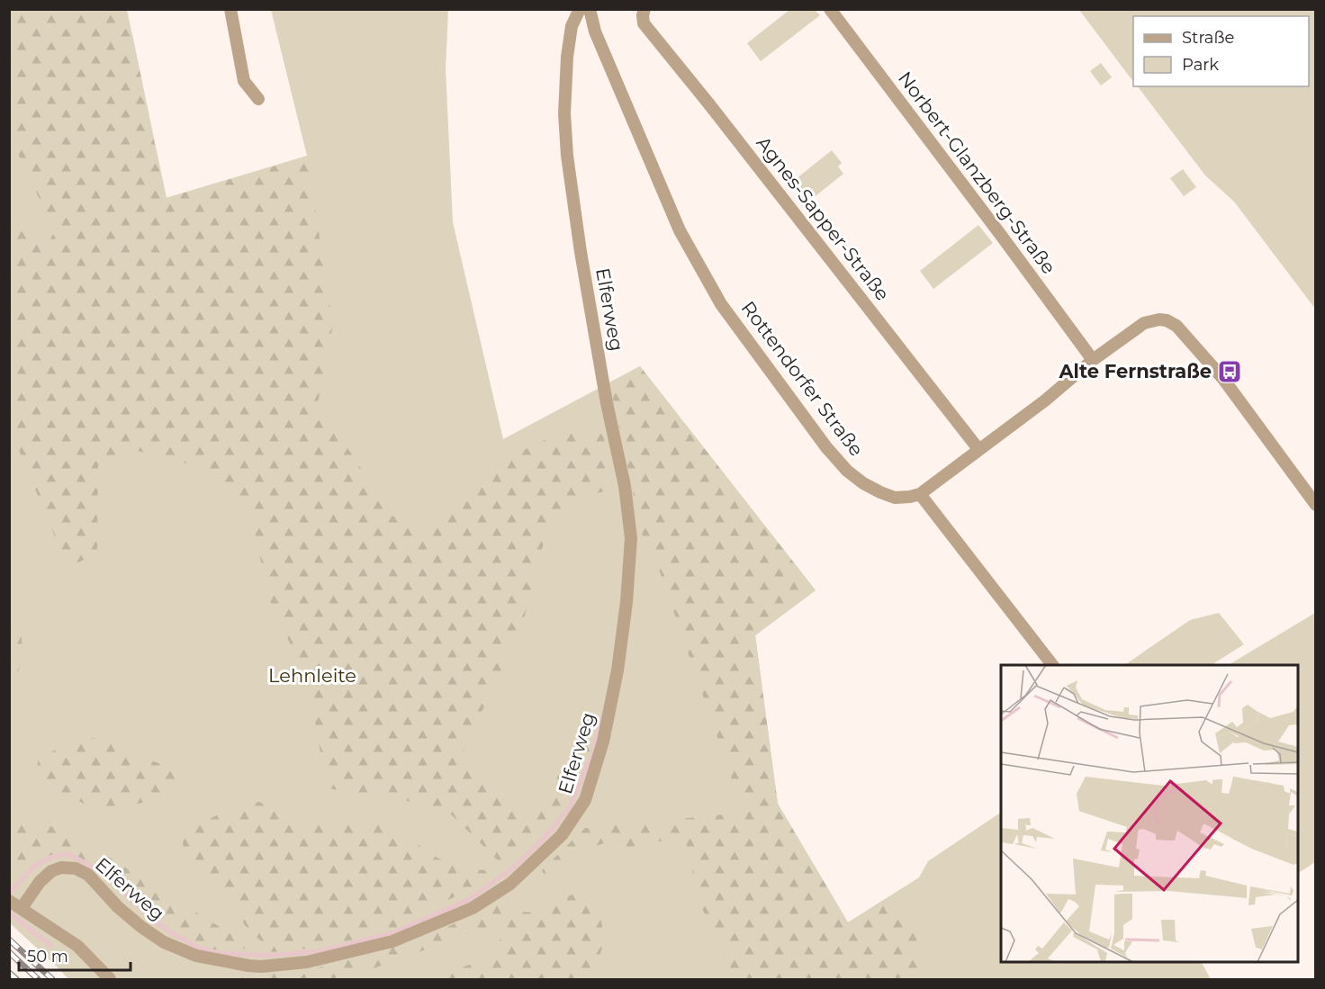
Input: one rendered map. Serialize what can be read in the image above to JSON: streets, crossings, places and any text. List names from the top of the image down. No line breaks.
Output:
{"streets":{"street":["Norbert-Glanzberg-Straße","Agnes-Sapper-Straße","Elferweg","Rottendorfer Straße"]},"parks":["Lehnleite"],"places":{"bus stop":["Alte Fernstraße"]},"legend":["Straße","Park"],"scale_bar":"50 m"}
